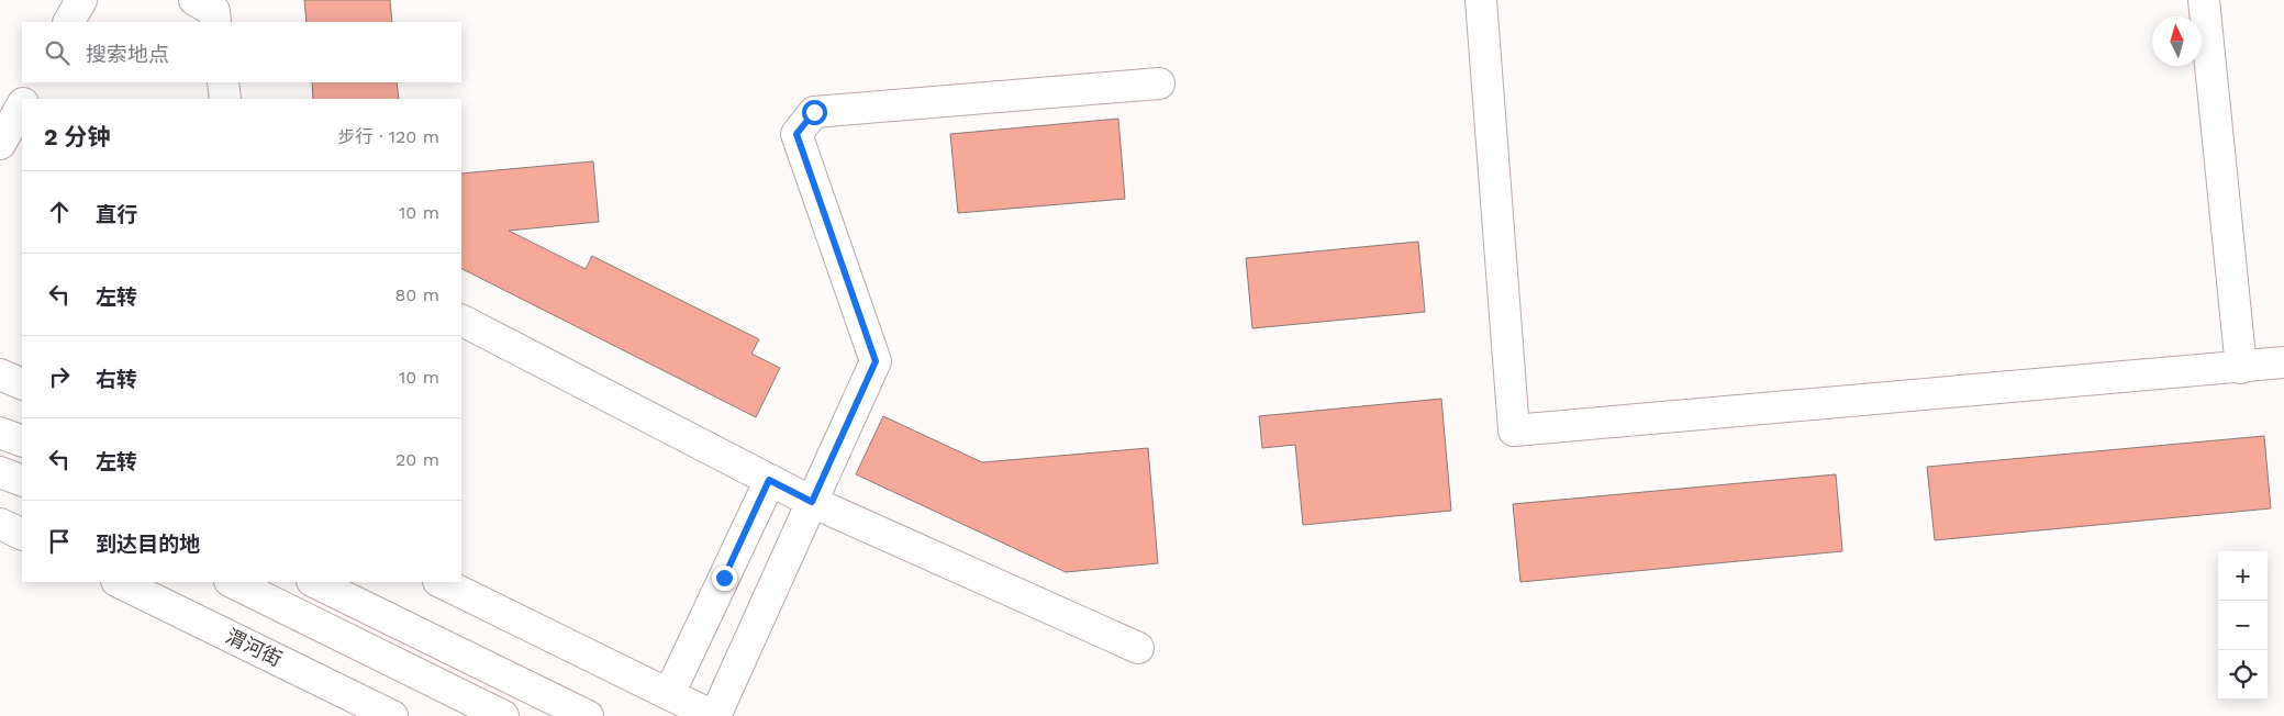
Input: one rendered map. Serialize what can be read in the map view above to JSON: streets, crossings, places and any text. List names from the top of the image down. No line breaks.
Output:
{"streets":{"street":["渭河街"]},"north":"top","page":{"search":"搜索地点","heading":["2 分钟","步行 · 120 m"],"list":[["直行","10 m"],["左转","80 m"],["右转","10 m"],["左转","20 m"],"到达目的地"],"map_buttons":["+","−"]}}
